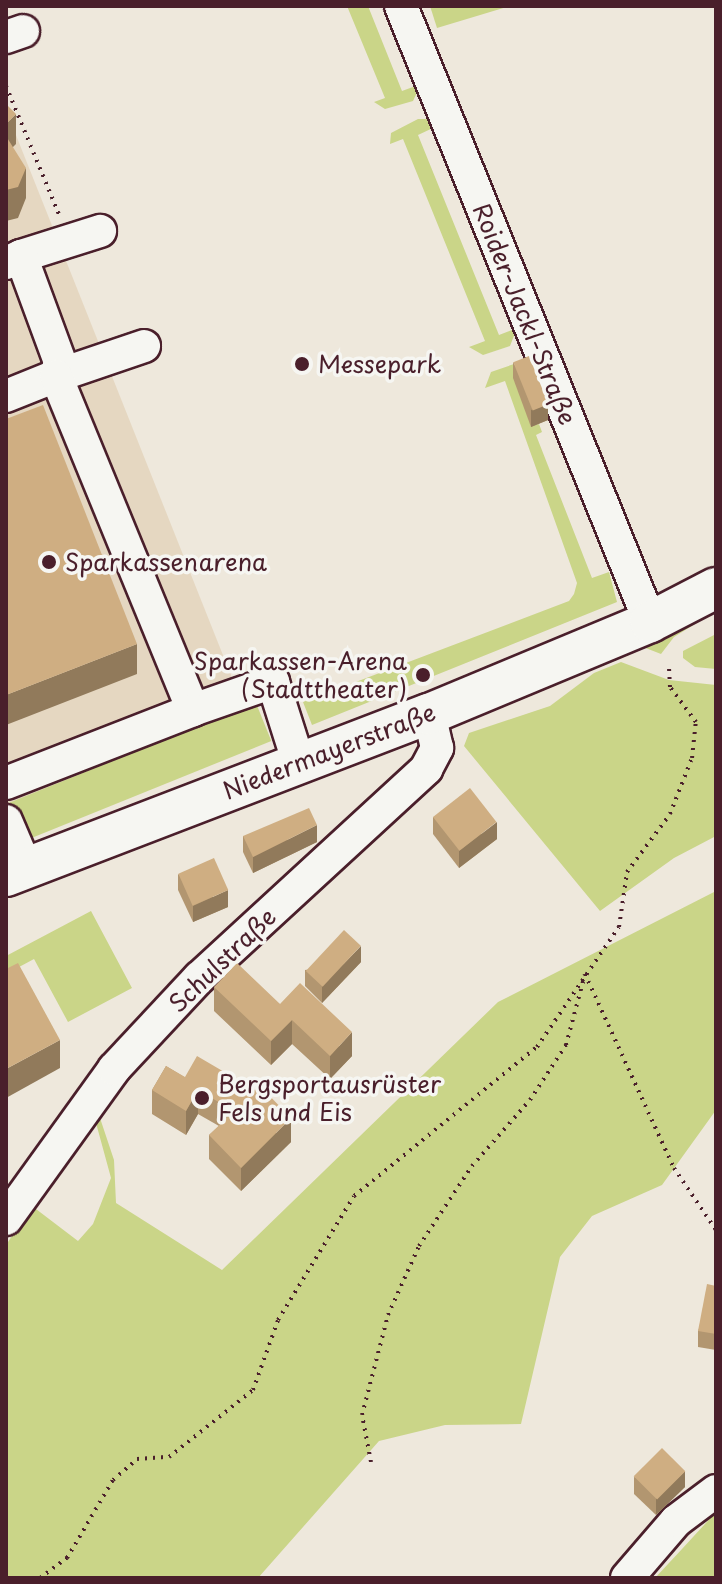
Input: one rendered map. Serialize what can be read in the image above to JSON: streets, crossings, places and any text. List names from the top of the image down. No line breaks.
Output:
{"streets":{"main road":["Niedermayerstraße"],"street":["Roider-Jackl-Straße","Schulstraße"]},"crossings":[["Roider-Jackl-Straße","Niedermayerstraße"],["Niedermayerstraße","Schulstraße"]],"places":["Messepark","Sparkassenarena","Sparkassen-Arena (Stadttheater)","Bergsportausrüster Fels und Eis"]}
